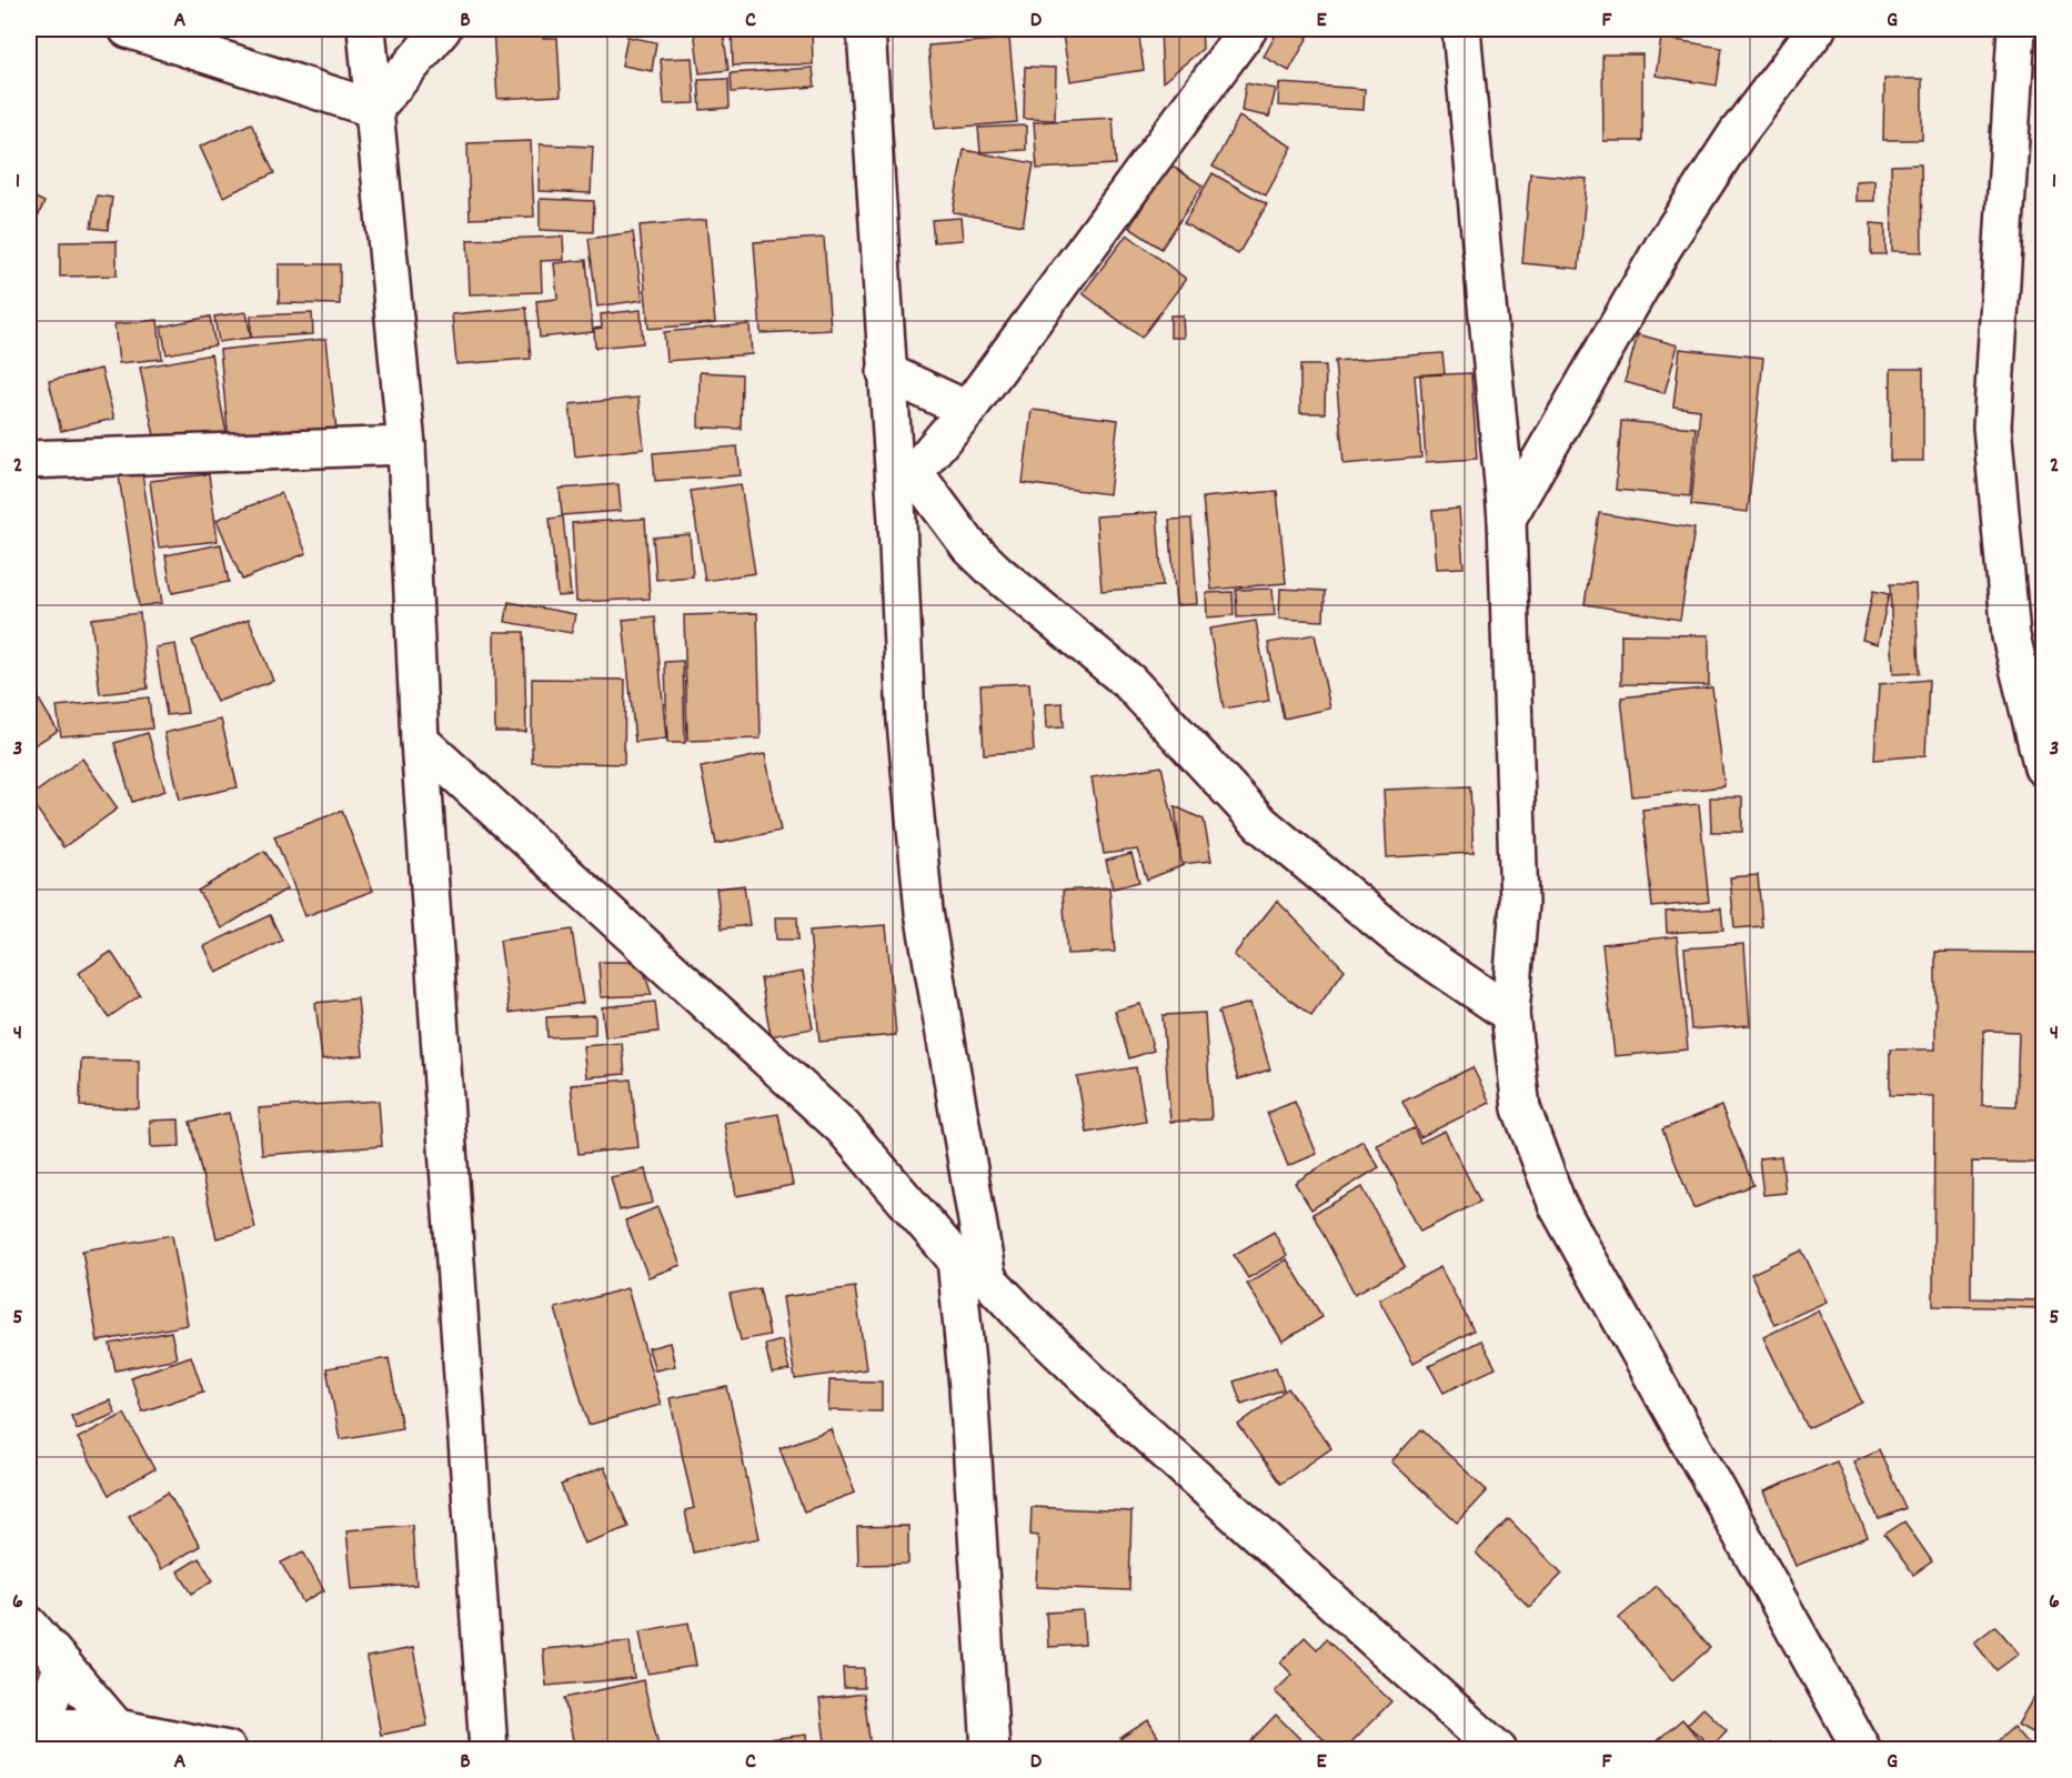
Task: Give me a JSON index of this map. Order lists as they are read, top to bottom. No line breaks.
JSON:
{"grid":{"columns":["A","B","C","D","E","F","G"],"rows":["1","2","3","4","5","6"]}}
